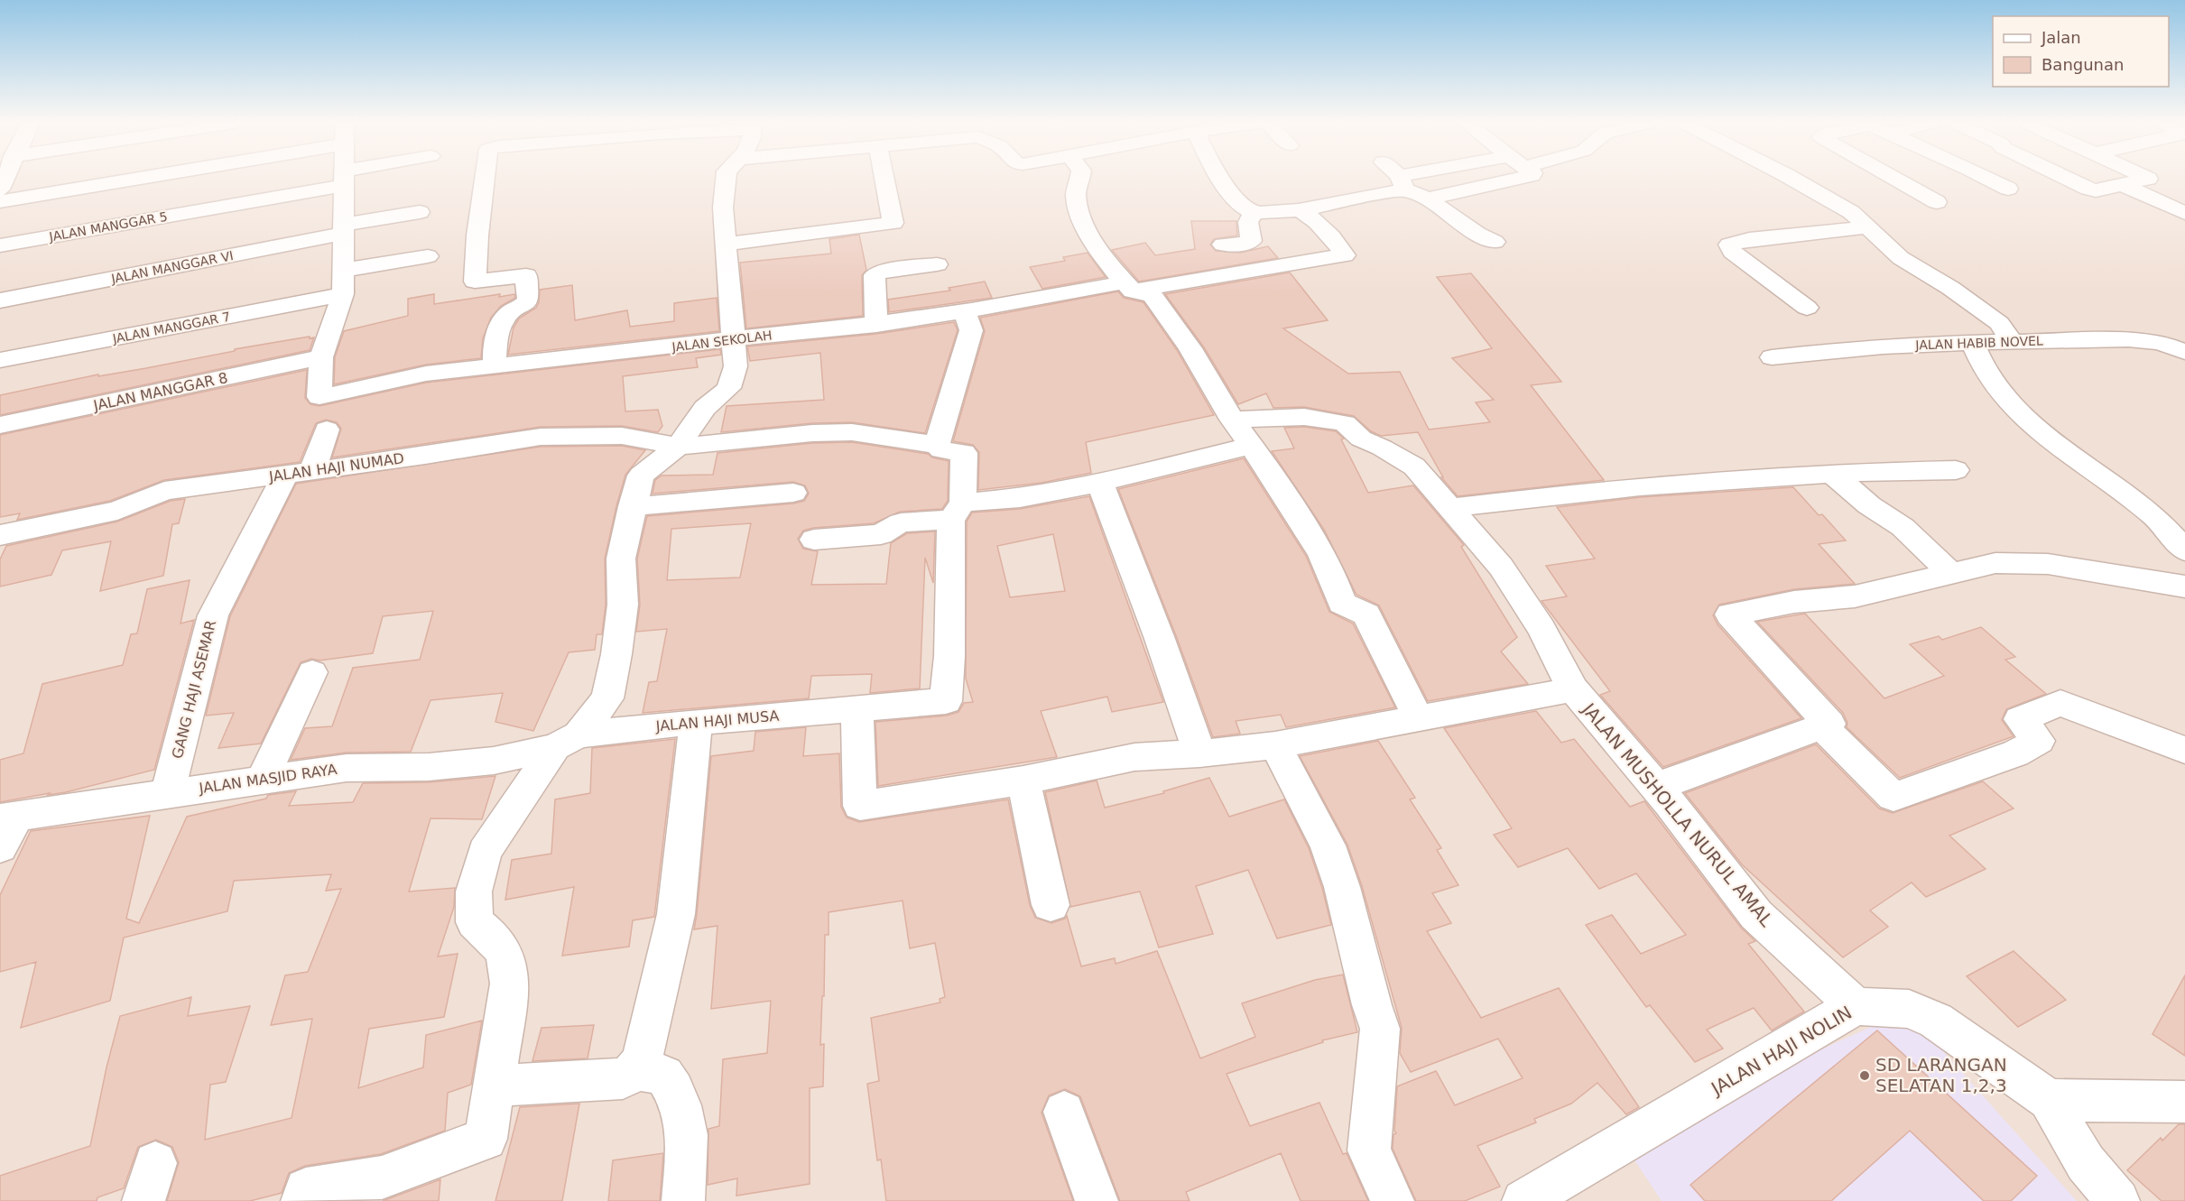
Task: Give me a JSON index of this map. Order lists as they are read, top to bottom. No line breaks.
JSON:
{"streets":{"street":["JALAN MANGGAR 5","JALAN MANGGAR VI","JALAN MANGGAR 7","JALAN SEKOLAH","JALAN HABIB NOVEL","JALAN MANGGAR 8","JALAN HAJI NUMAD","GANG HAJI ASEMAR","JALAN HAJI MUSA","JALAN MASJID RAYA","JALAN MUSHOLLA NURUL AMAL","JALAN HAJI NOLIN"]},"crossings":[["JALAN SEKOLAH","JALAN MANGGAR 8"],["JALAN HAJI NUMAD","GANG HAJI ASEMAR"],["GANG HAJI ASEMAR","JALAN MASJID RAYA"],["JALAN HAJI MUSA","JALAN MASJID RAYA"],["JALAN MUSHOLLA NURUL AMAL","JALAN HAJI NOLIN"]],"places":["SD LARANGAN SELATAN 1,2,3"],"legend":["Jalan","Bangunan"]}
